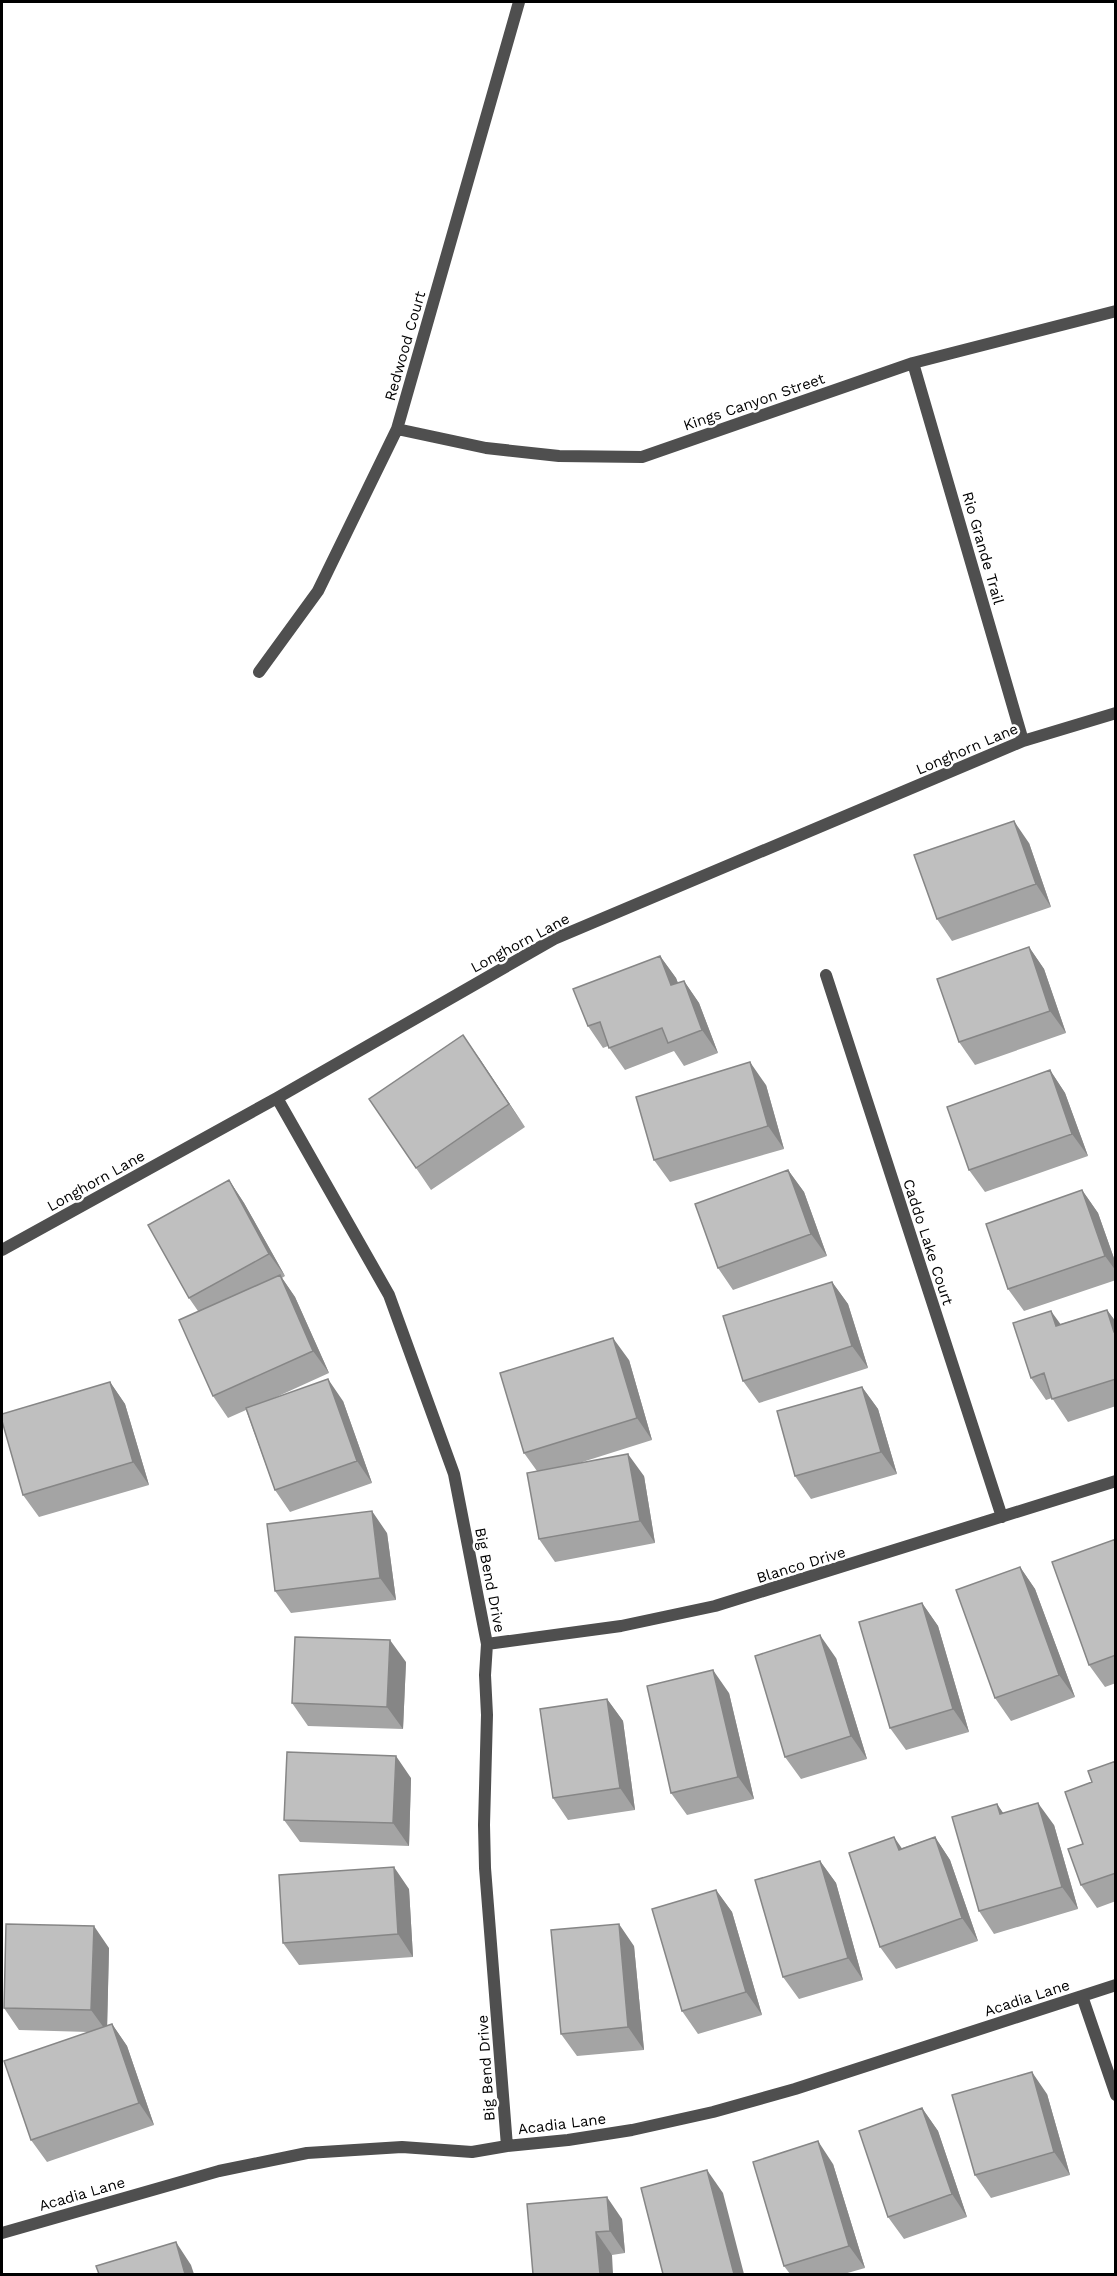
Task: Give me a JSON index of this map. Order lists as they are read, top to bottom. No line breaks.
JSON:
{"streets":{"street":["Redwood Court","Kings Canyon Street","Rio Grande Trail","Longhorn Lane","Caddo Lake Court","Blanco Drive","Big Bend Drive","Acadia Lane"]},"crossings":[["Redwood Court","Kings Canyon Street"],["Kings Canyon Street","Rio Grande Trail"],["Rio Grande Trail","Longhorn Lane"],["Longhorn Lane","Big Bend Drive"],["Caddo Lake Court","Blanco Drive"],["Blanco Drive","Big Bend Drive"],["Big Bend Drive","Acadia Lane"]]}
